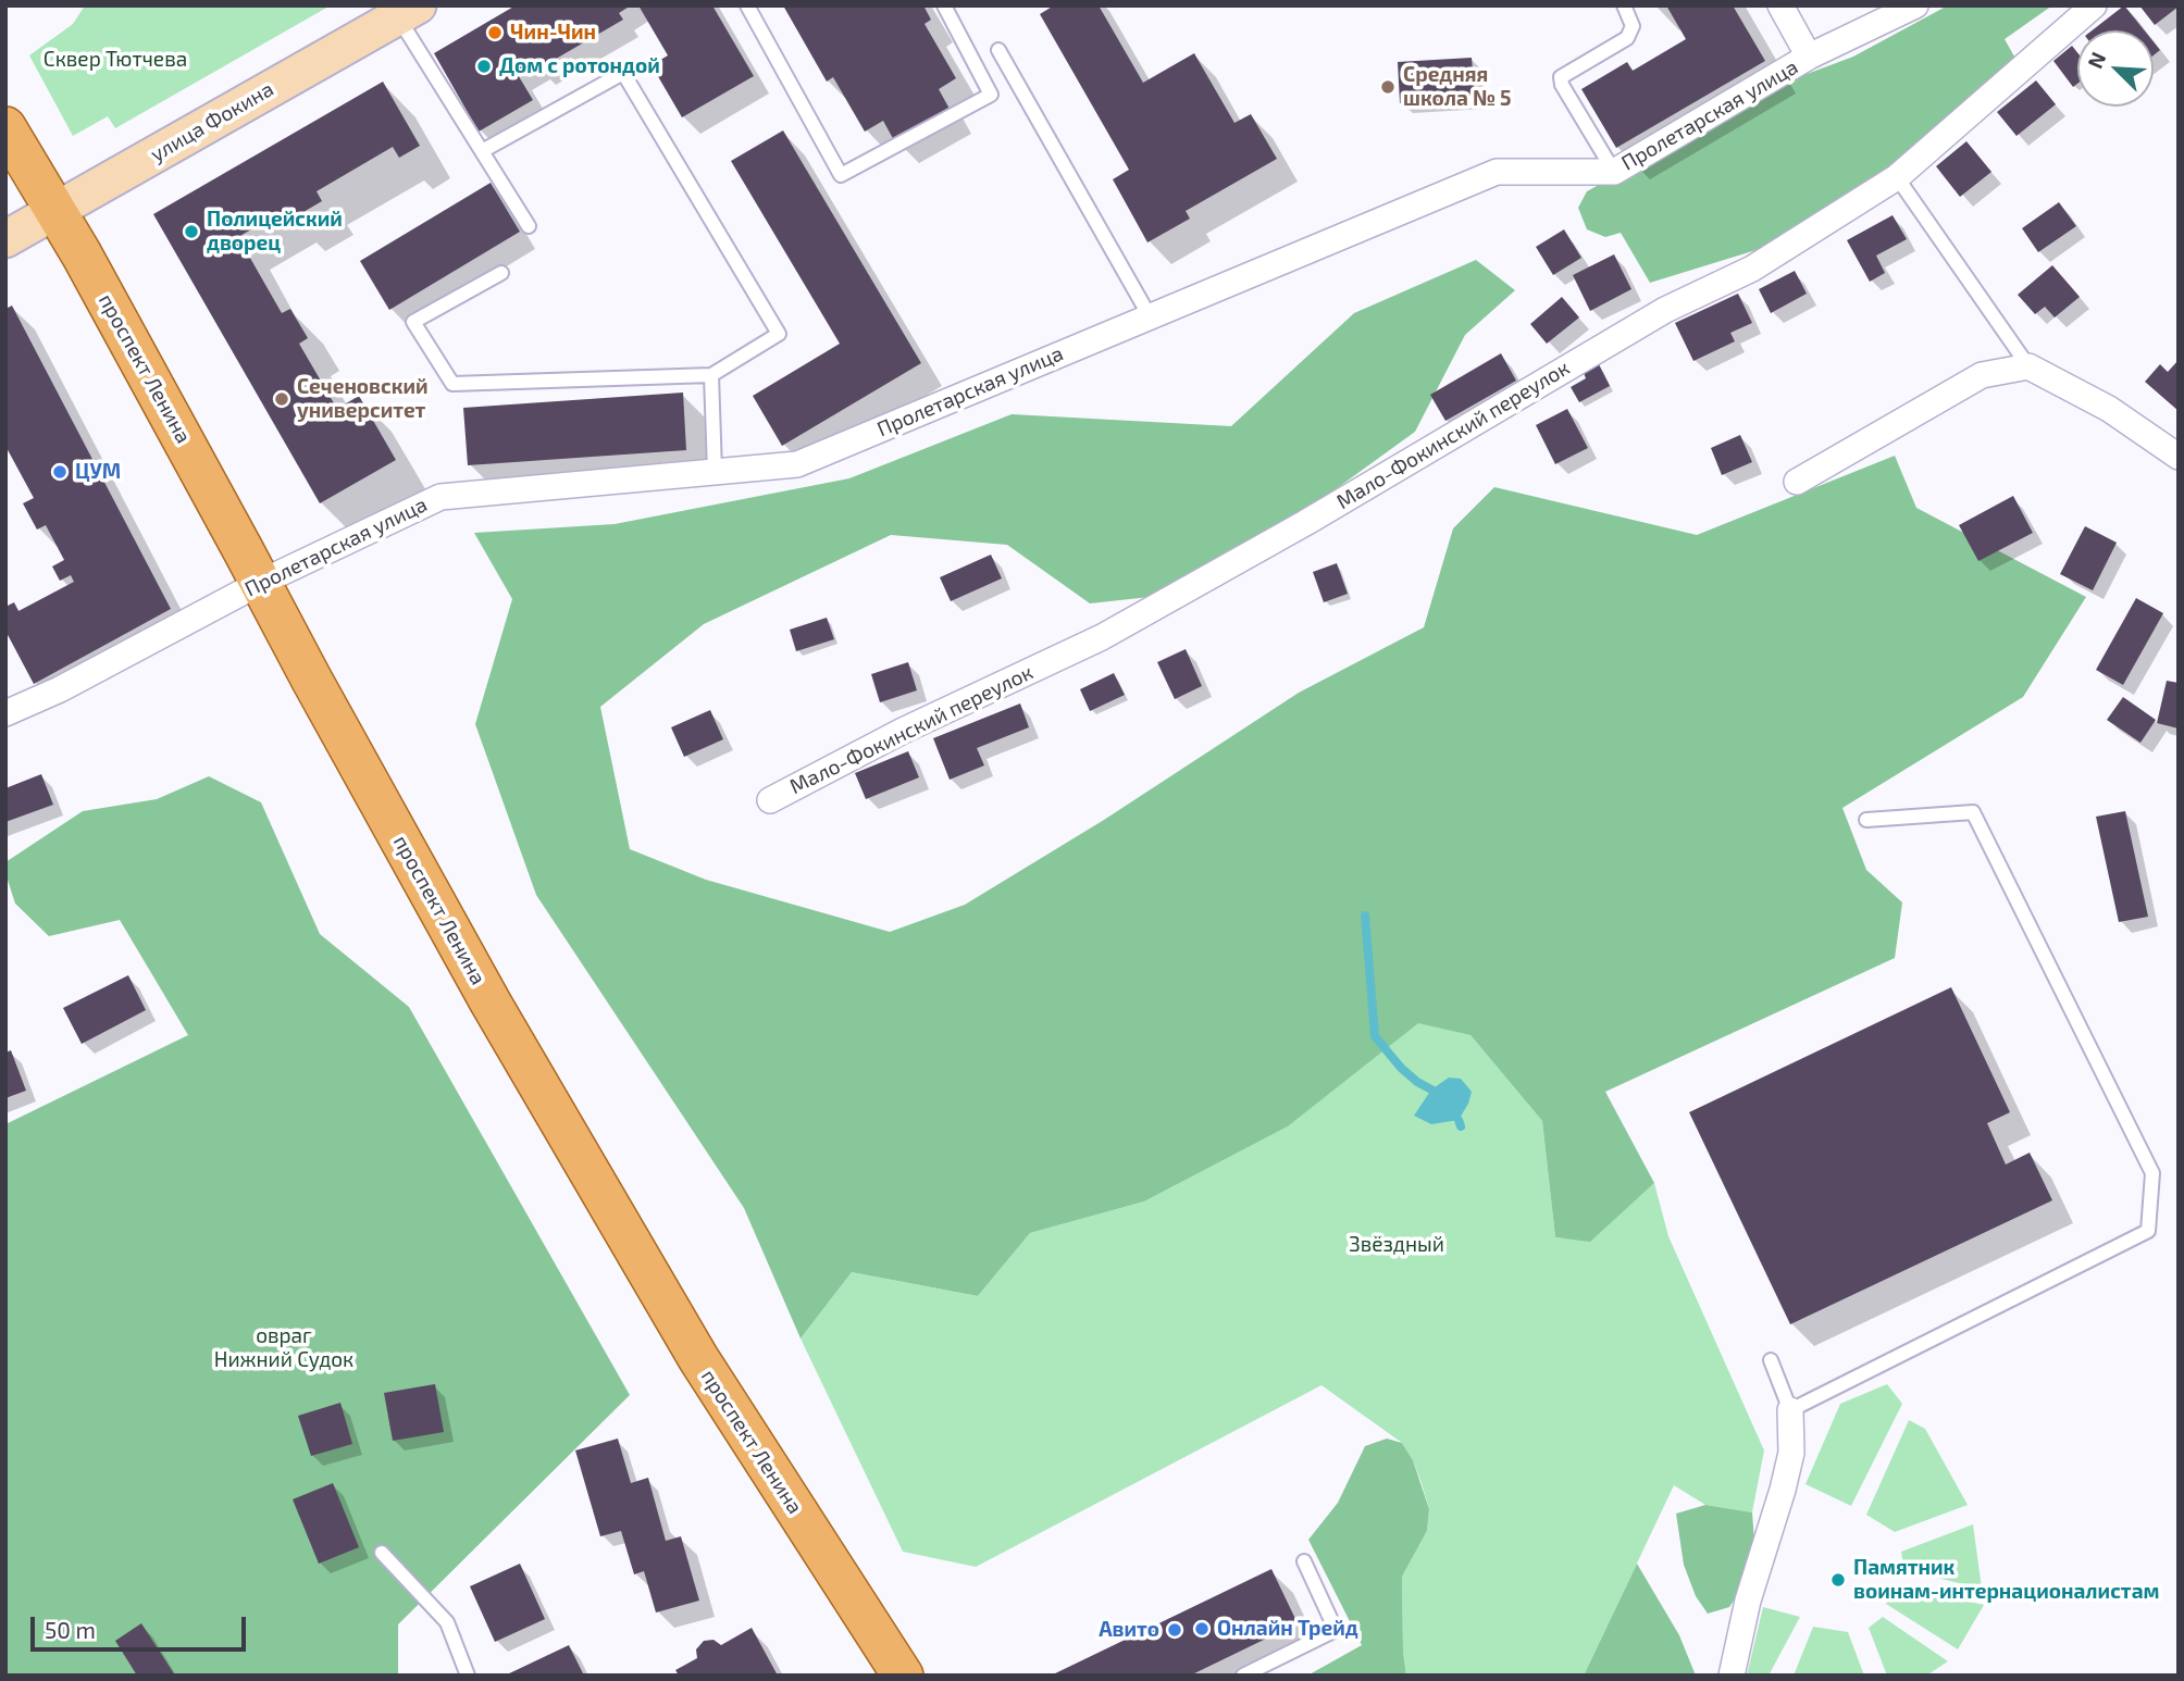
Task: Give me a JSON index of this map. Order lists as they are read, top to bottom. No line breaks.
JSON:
{"streets":{"main road":["улица Фокина","проспект Ленина"],"street":["Пролетарская улица","Мало-Фокинский переулок"]},"crossings":[["Пролетарская улица","проспект Ленина"],["улица Фокина","проспект Ленина"]],"parks":["Сквер Тютчева","Звёздный","овраг Нижний Судок"],"places":["Чин-Чин","Дом с ротондой","Средняя школа № 5","Полицейский дворец","Сеченовский университет","ЦУМ","Памятник воинам-интернационалистам","Онлайн Трейд","Авито"],"scale_bar":"50 m","north":"top left"}
